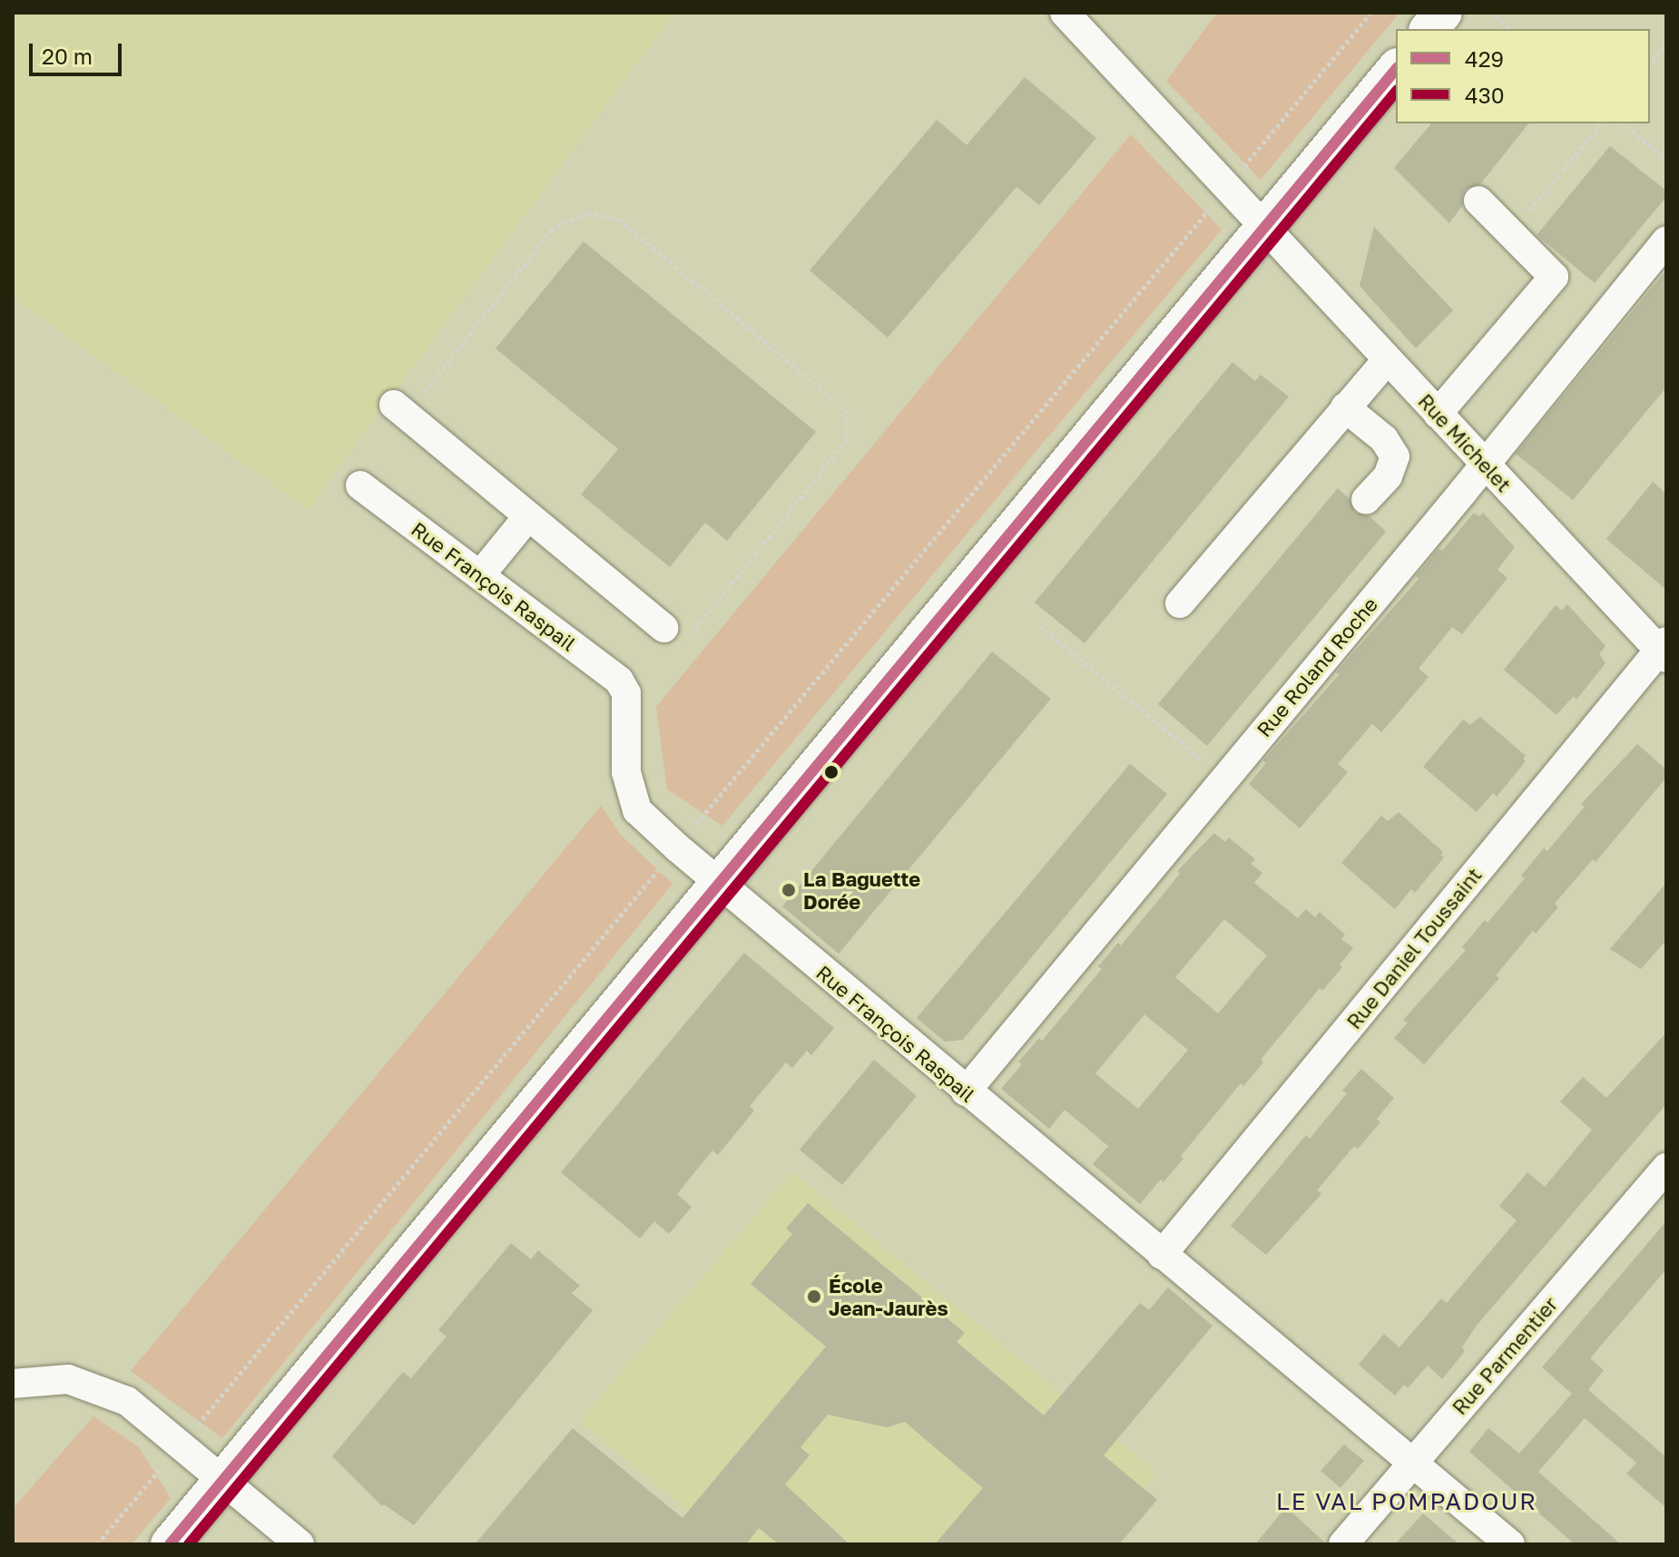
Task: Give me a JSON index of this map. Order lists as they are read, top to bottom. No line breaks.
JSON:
{"streets":{"street":["Rue Michelet","Rue François Raspail","Rue Roland Roche","Rue Daniel Toussaint","Rue Parmentier"]},"crossings":[["Rue Michelet","Rue Roland Roche"],["Rue Michelet","Rue Daniel Toussaint"],["Rue François Raspail","Rue Roland Roche"],["Rue François Raspail","Rue Daniel Toussaint"],["Rue François Raspail","Rue Parmentier"]],"districts":["LE VAL POMPADOUR"],"places":["La Baguette Dorée","École Jean-Jaurès"],"lines":["transit line 429","transit line 430"],"legend":["429","430"],"scale_bar":"20 m"}
